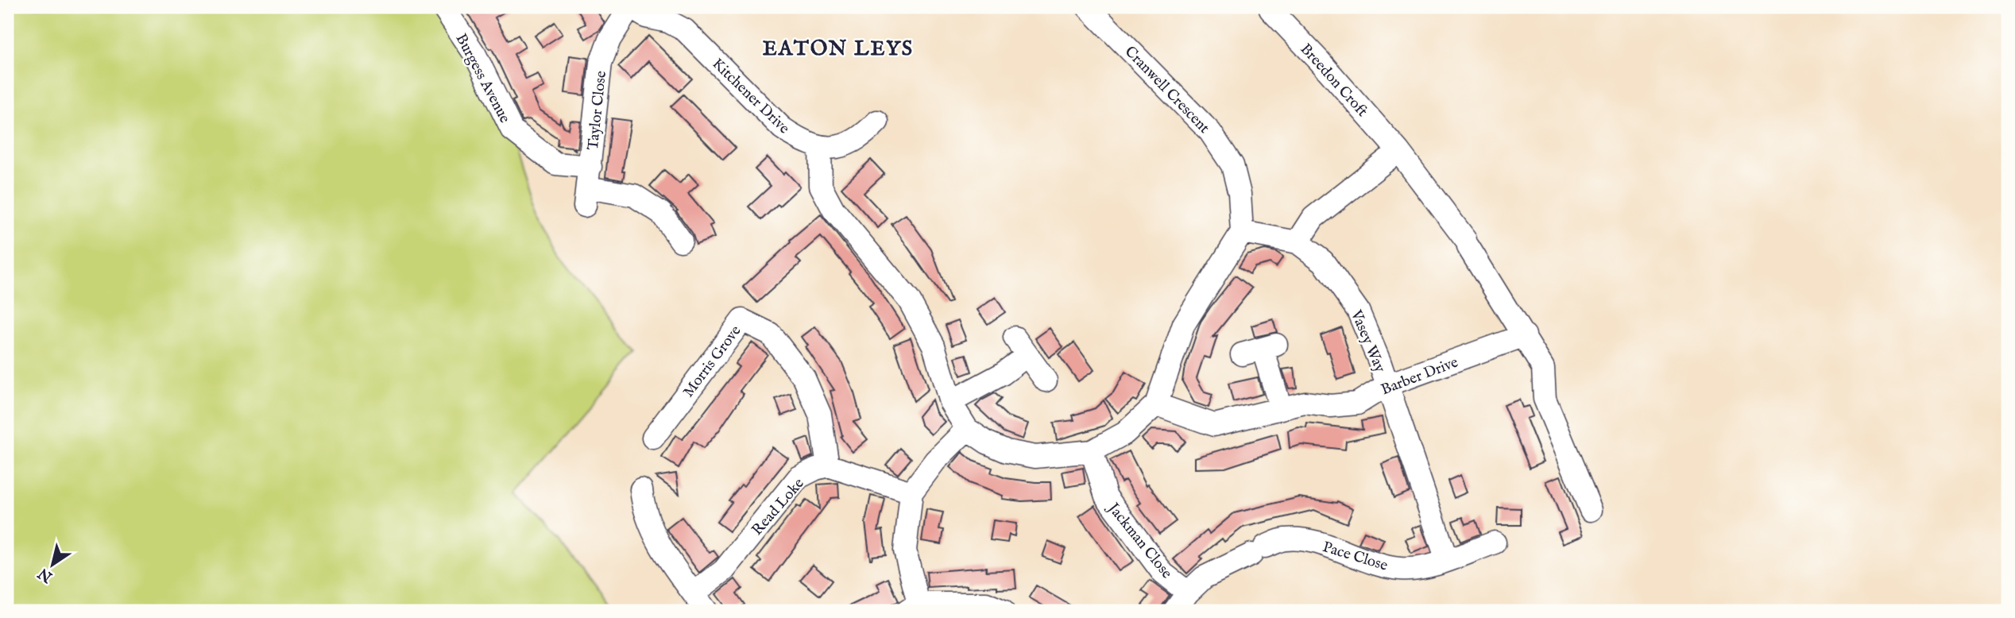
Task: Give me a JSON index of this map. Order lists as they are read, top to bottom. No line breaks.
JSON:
{"streets":{"street":["Burgess Avenue","Breedon Croft","Cranwell Crescent","Kitchener Drive","Taylor Close","Vasey Way","Morris Grove","Barber Drive","Read Loke","Jackman Close","Pace Close"]},"crossings":[["Burgess Avenue","Taylor Close"],["Breedon Croft","Barber Drive"],["Cranwell Crescent","Vasey Way"],["Kitchener Drive","Taylor Close"],["Vasey Way","Barber Drive"],["Morris Grove","Read Loke"],["Jackman Close","Pace Close"]],"districts":["EATON LEYS"],"north":"bottom left"}
